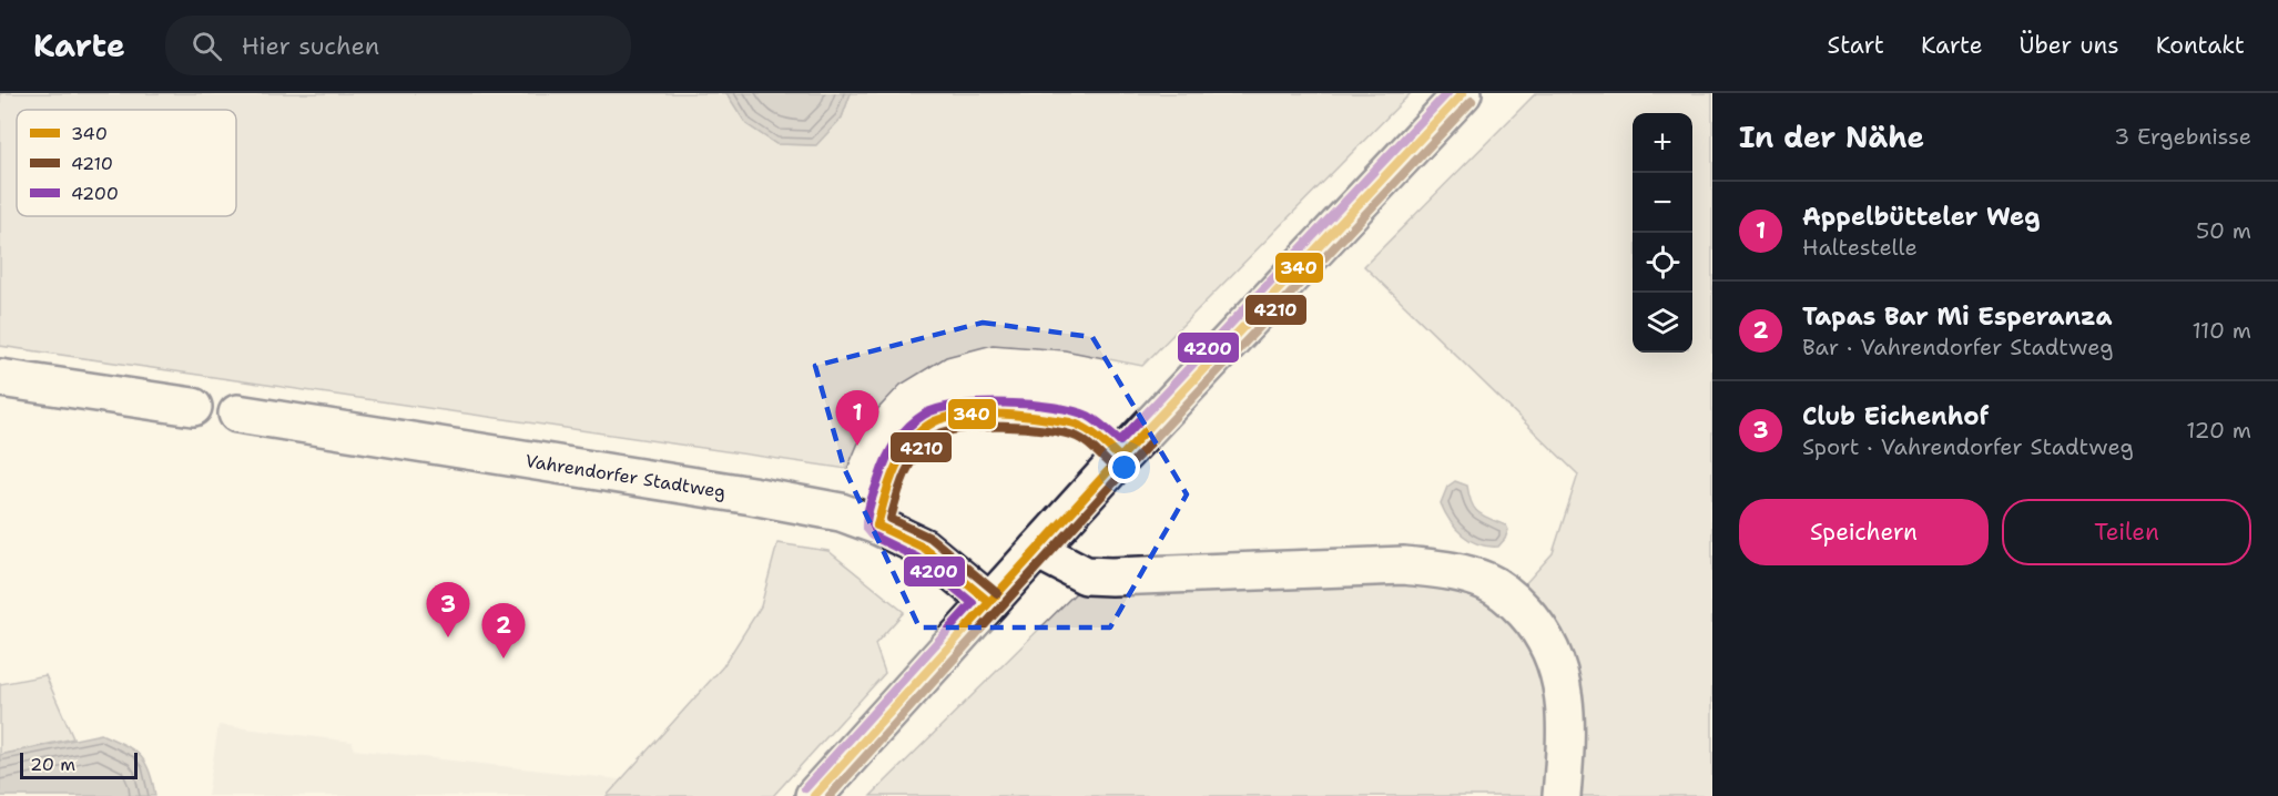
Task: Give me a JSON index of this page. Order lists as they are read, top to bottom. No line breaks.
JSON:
{"streets":{"street":["Vahrendorfer Stadtweg"]},"lines":["transit line 340","transit line 4200","transit line 4210"],"legend":["340","4210","4200"],"scale_bar":"20 m","page":{"header":"Karte","search":"Hier suchen","nav":["Start","Karte","Über uns","Kontakt"],"heading":["In der Nähe","3 Ergebnisse"],"map_buttons":["+","−"],"list":[{"mark":"1","name":"Appelbütteler Weg","note":"Haltestelle","value":"50 m"},{"mark":"2","name":"Tapas Bar Mi Esperanza","note":"Bar · Vahrendorfer Stadtweg","value":"110 m"},{"mark":"3","name":"Club Eichenhof","note":"Sport · Vahrendorfer Stadtweg","value":"120 m"}],"pins":["1","3","2"],"buttons":["Speichern","Teilen"],"scale":"20 m"}}
